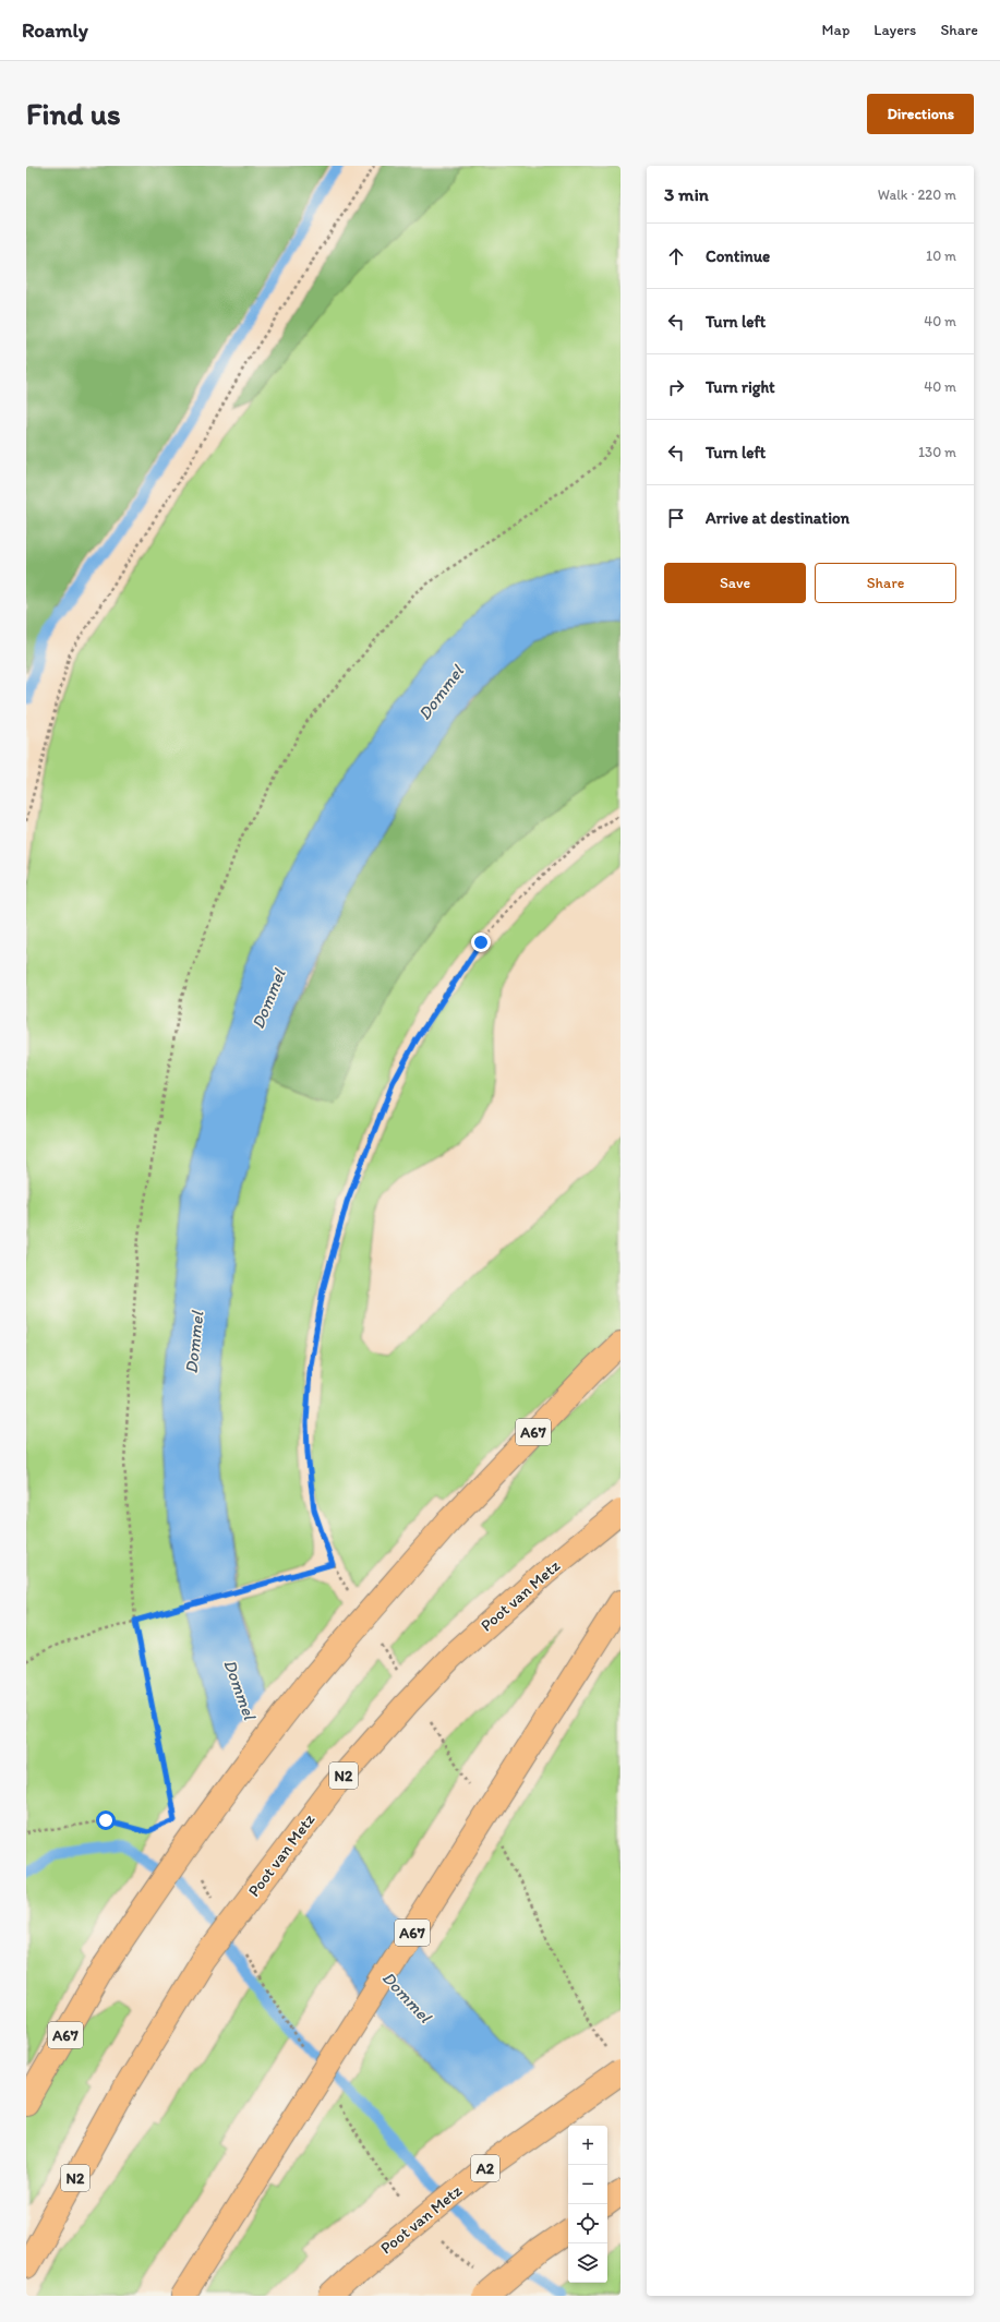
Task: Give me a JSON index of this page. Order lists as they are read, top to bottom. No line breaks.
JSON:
{"streets":{"highway":["A67","Poot van Metz","N2","A2"]},"water":["Dommel"],"page":{"header":"Roamly","nav":["Map","Layers","Share"],"buttons":["Directions",["Save","Share"]],"title":"Find us","heading":["3 min","Walk · 220 m"],"list":[["Continue","10 m"],["Turn left","40 m"],["Turn right","40 m"],["Turn left","130 m"],"Arrive at destination"],"map_buttons":["+","−"]}}
